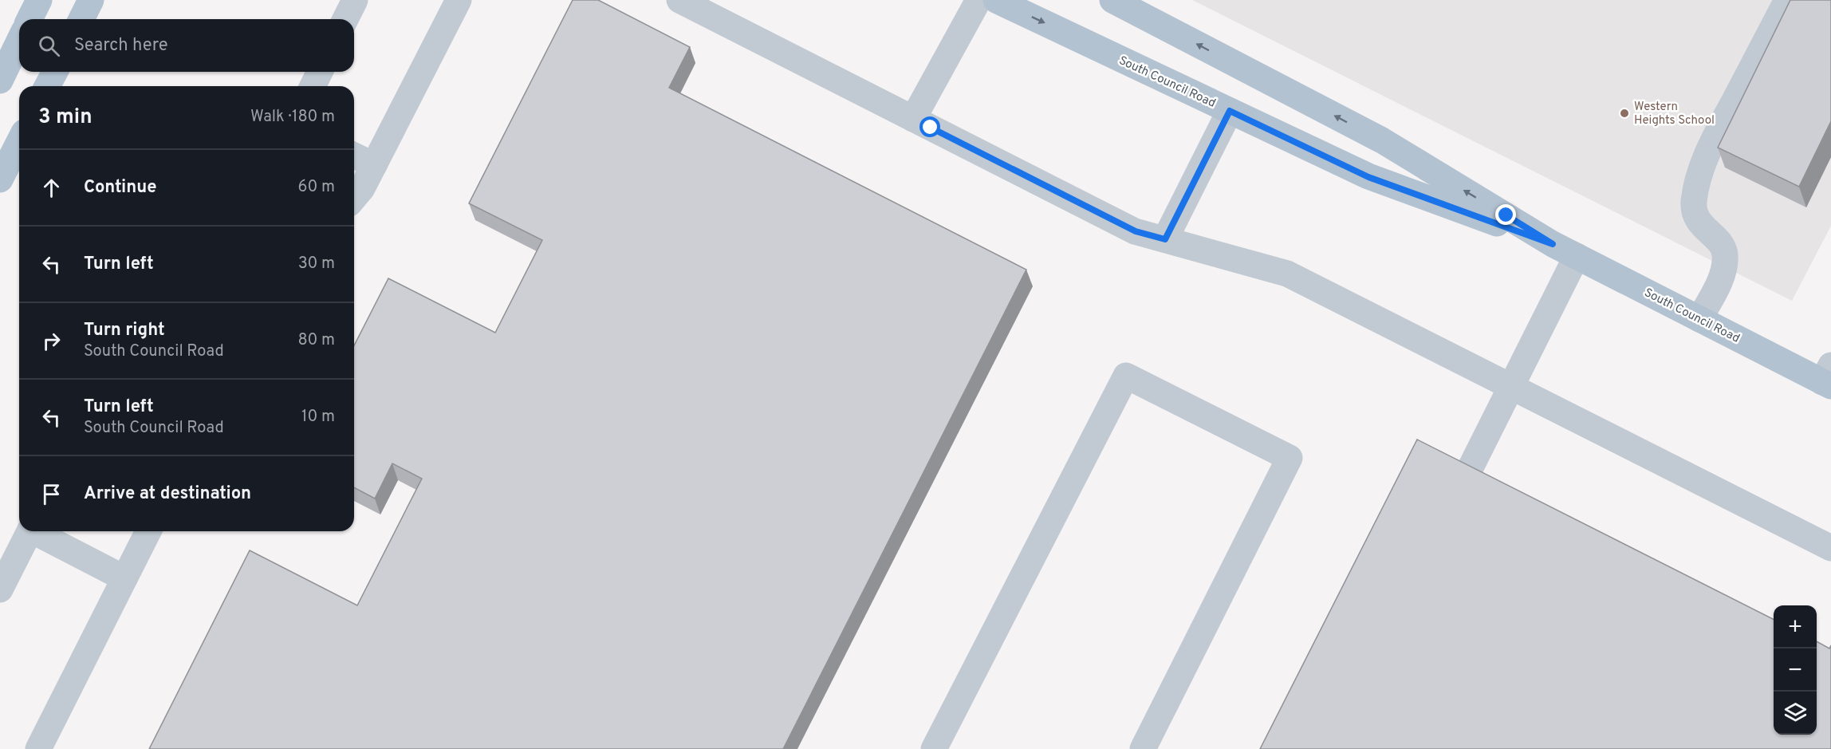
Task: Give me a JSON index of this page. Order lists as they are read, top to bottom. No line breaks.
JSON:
{"streets":{"main road":["South Council Road"]},"places":["Western Heights School"],"page":{"search":"Search here","heading":["3 min","Walk · 180 m"],"list":[["Continue","60 m"],["Turn left","30 m"],["Turn right","South Council Road","80 m"],["Turn left","South Council Road","10 m"],"Arrive at destination"],"map_buttons":["+","−"]}}
